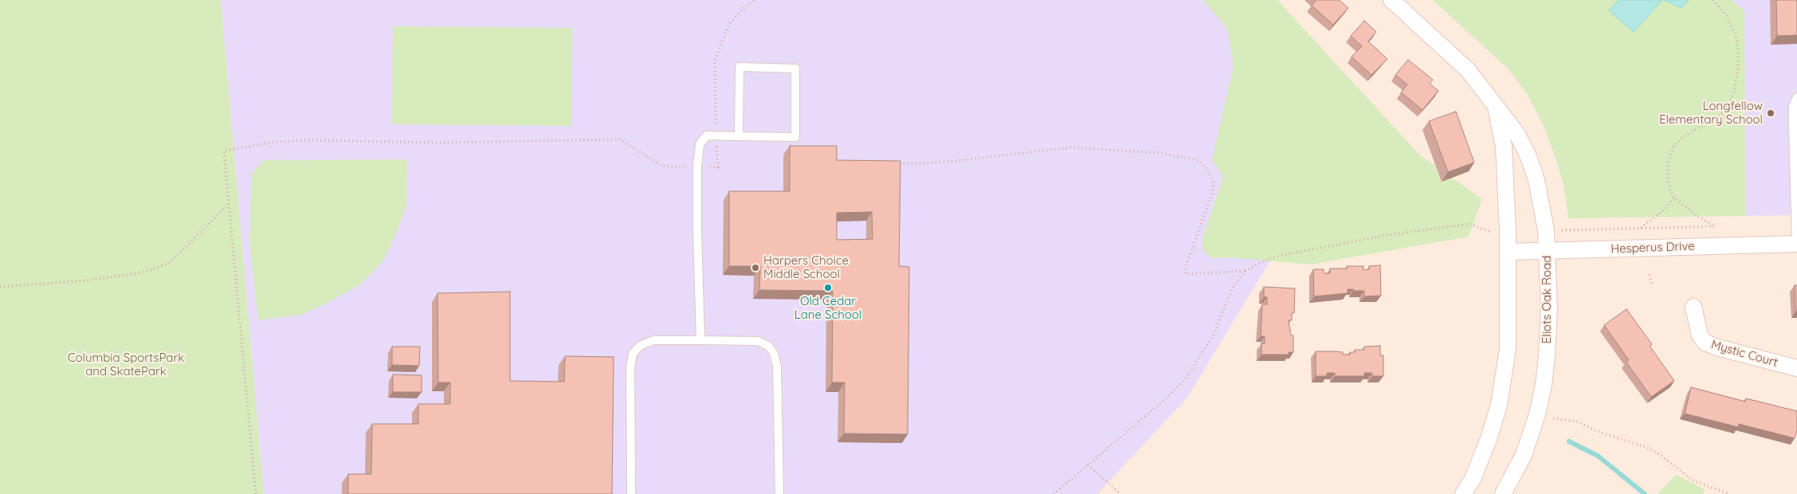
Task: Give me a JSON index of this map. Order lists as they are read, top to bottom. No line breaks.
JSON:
{"streets":{"street":["Hesperus Drive","Eliots Oak Road","Mystic Court"]},"crossings":[["Hesperus Drive","Eliots Oak Road"]],"parks":["Columbia SportsPark and SkatePark"],"places":["Longfellow Elementary School","Harpers Choice Middle School","Old Cedar Lane School"]}
